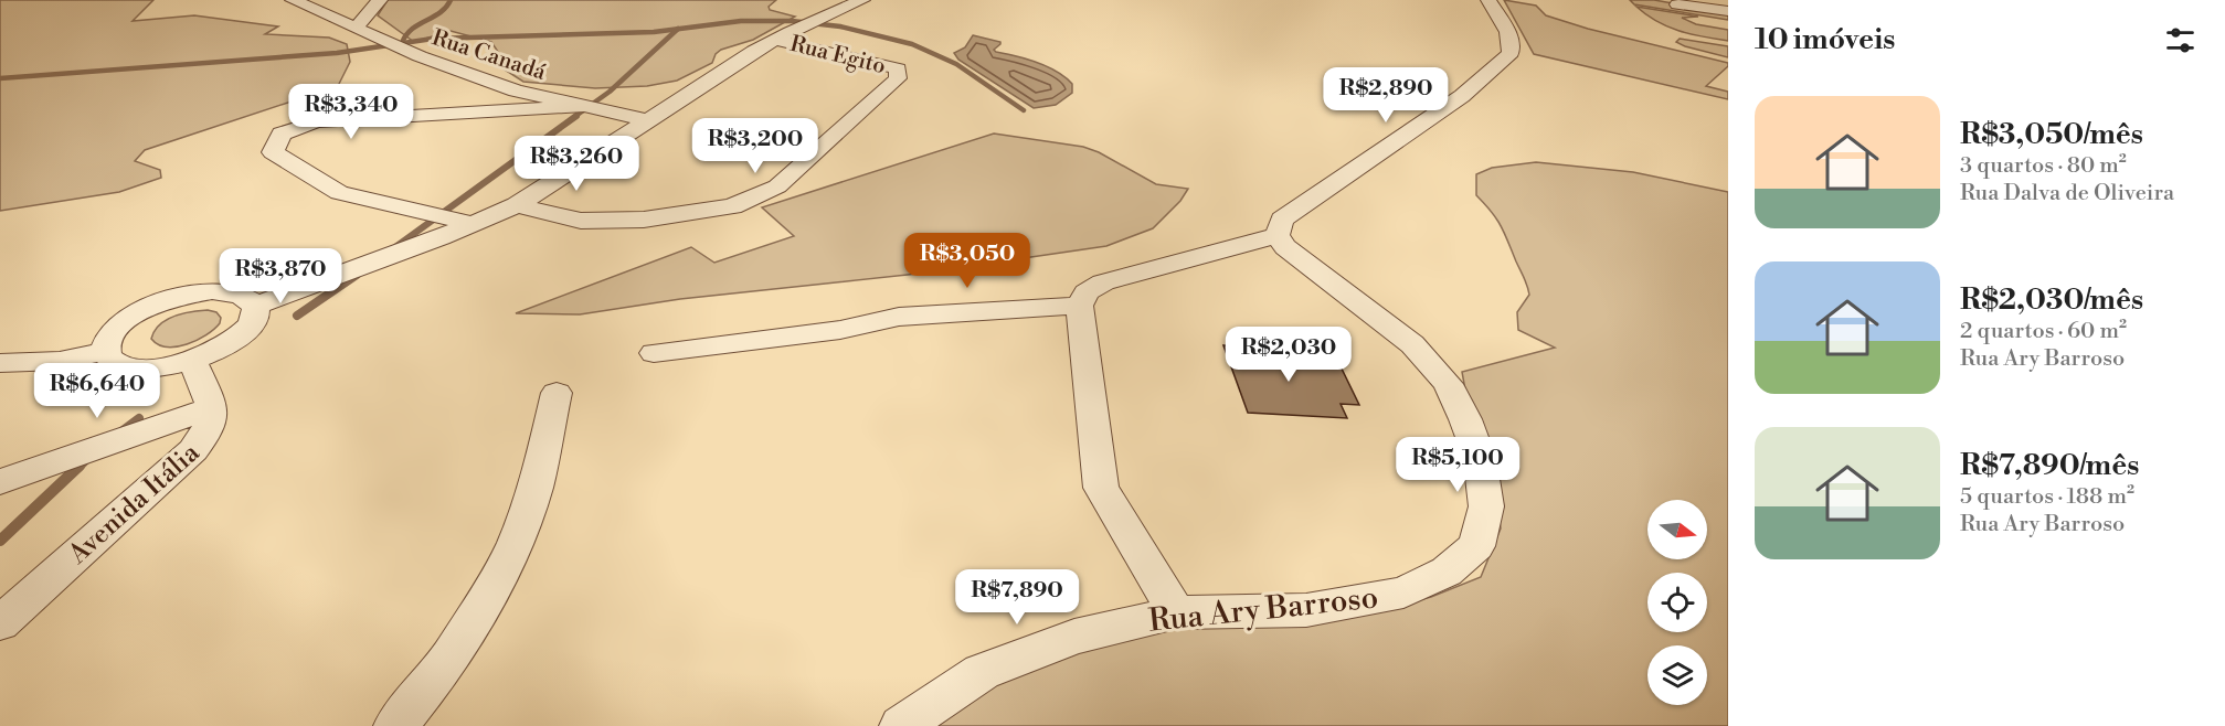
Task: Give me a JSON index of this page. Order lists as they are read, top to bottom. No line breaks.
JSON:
{"streets":{"street":["Rua Canadá","Rua Egito","Avenida Itália","Rua Ary Barroso"]},"north":"right","page":{"heading":"10 imóveis","price":["R$2,890","R$3,340","R$3,200","R$3,260","R$3,050","R$3,870","R$2,030","R$6,640","R$5,100","R$7,890"],"list":[{"name":"R$3,050/mês","note":"3 quartos · 80 m² · Rua Dalva de Oliveira"},{"name":"R$2,030/mês","note":"2 quartos · 60 m² · Rua Ary Barroso"},{"name":"R$7,890/mês","note":"5 quartos · 188 m² · Rua Ary Barroso"}]}}
